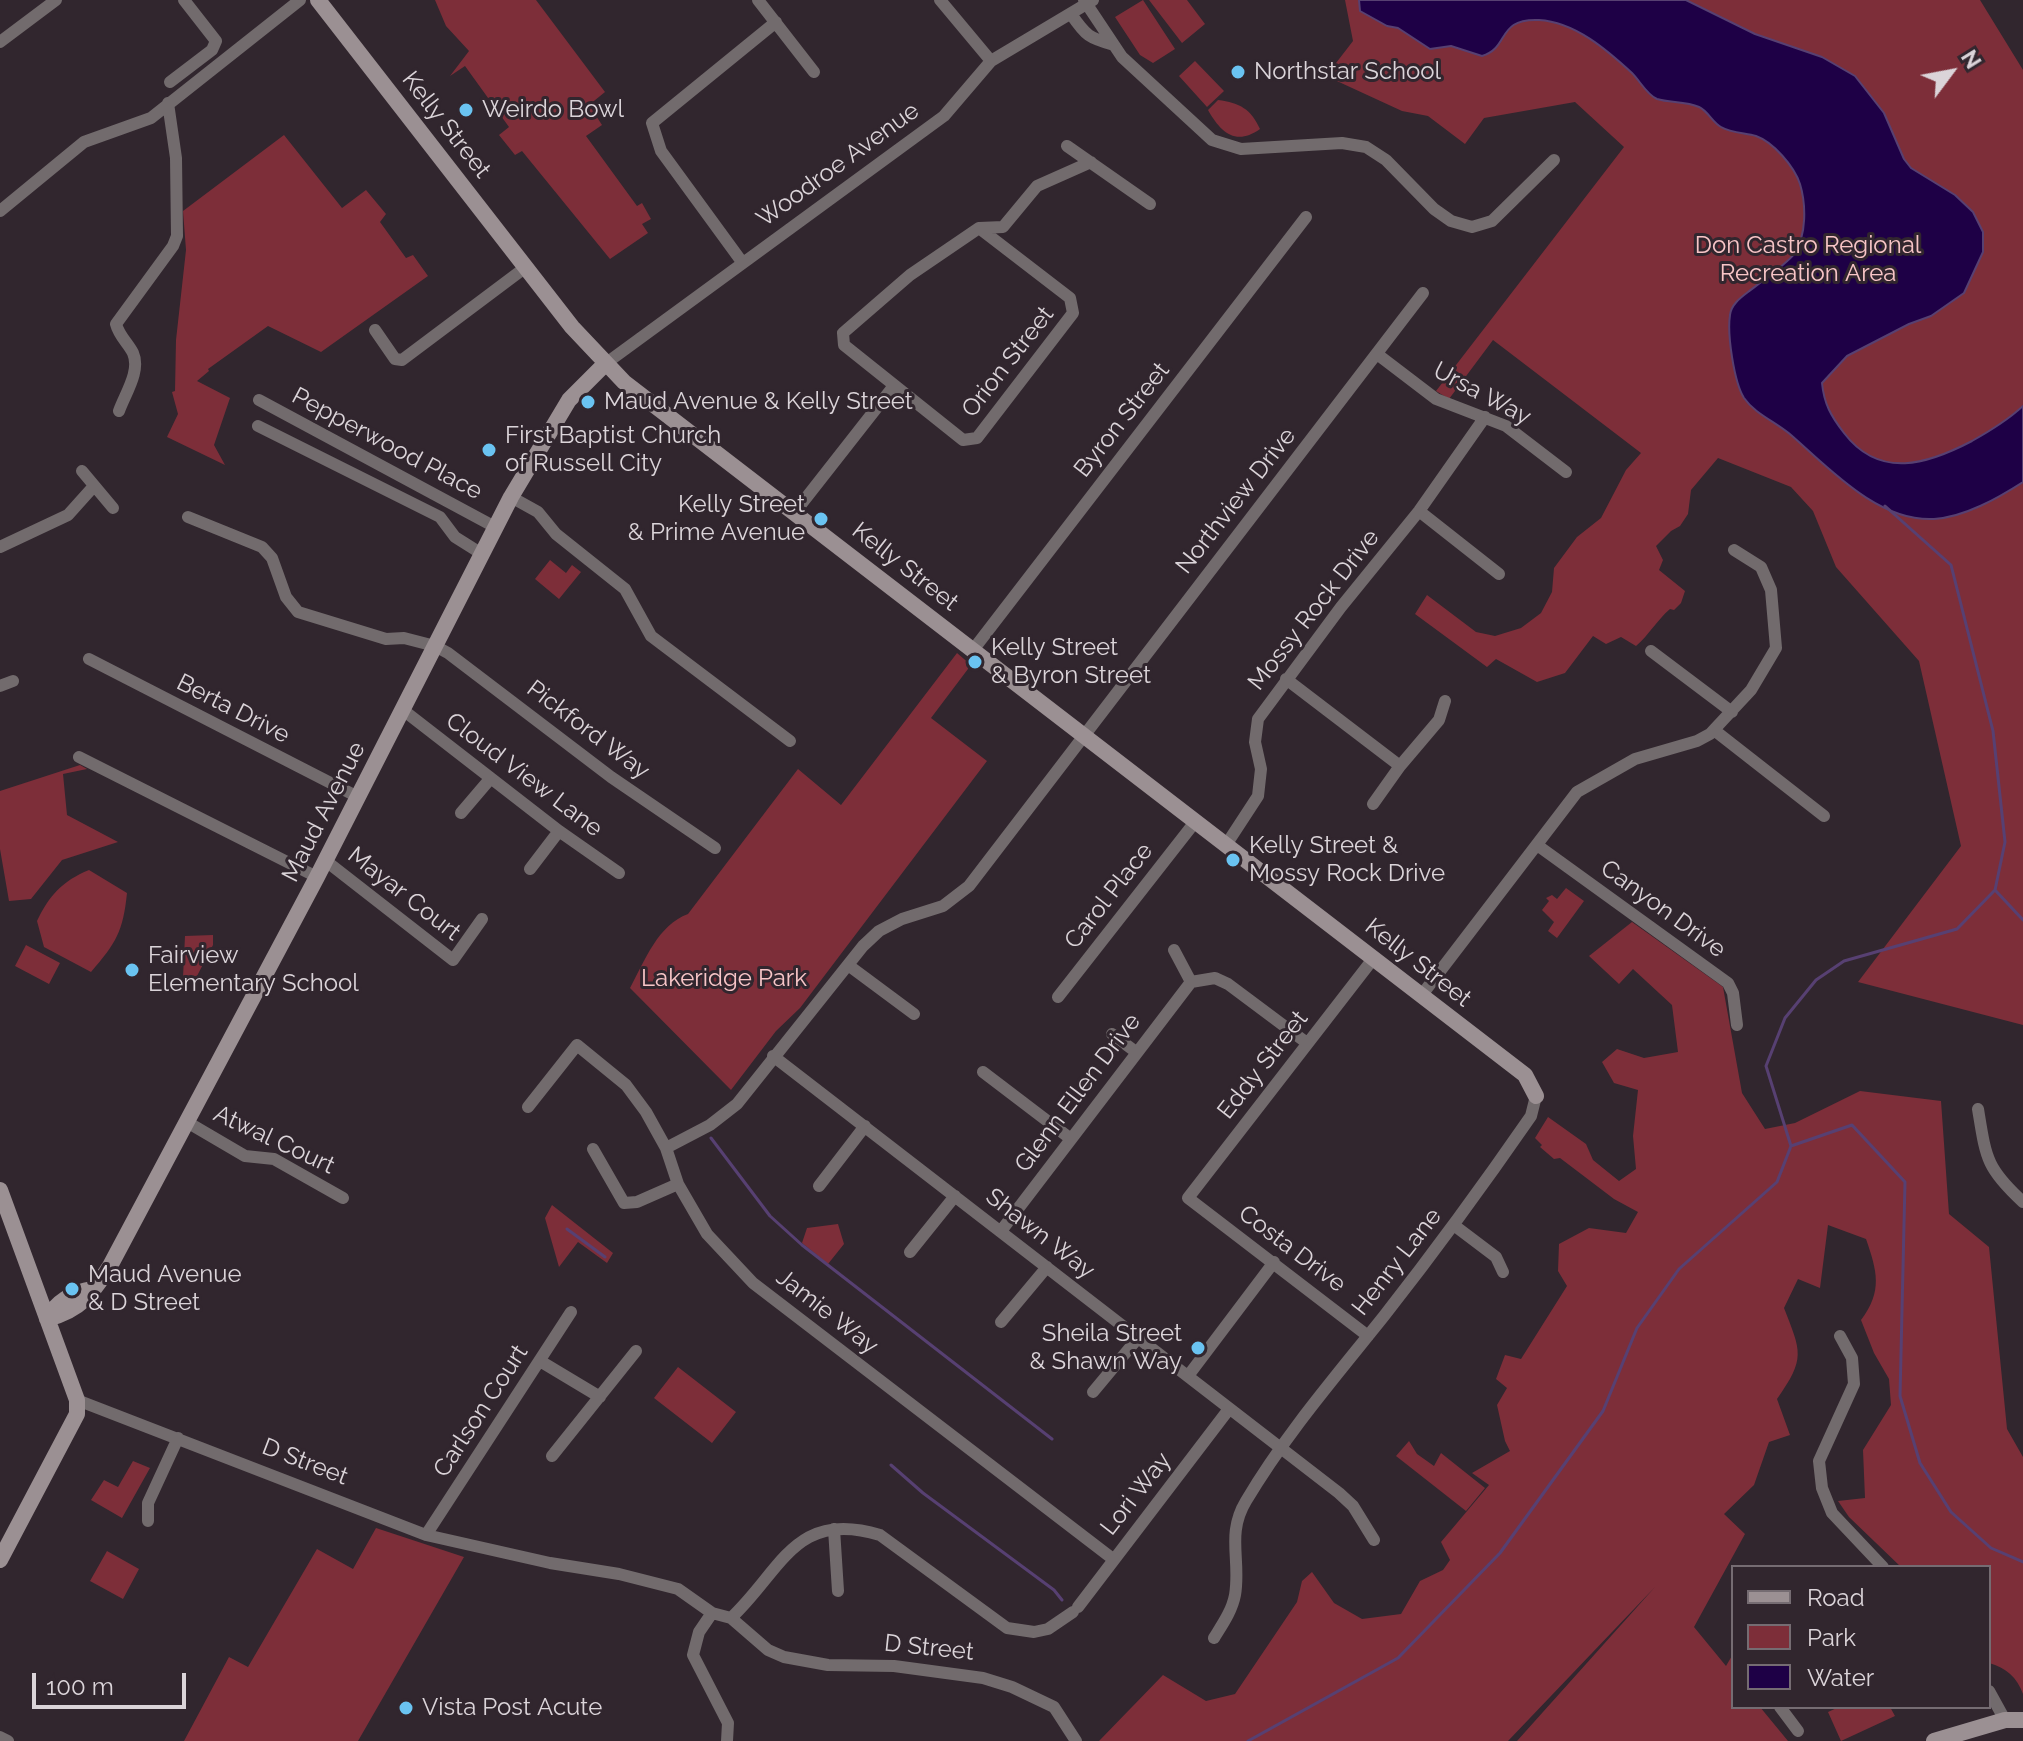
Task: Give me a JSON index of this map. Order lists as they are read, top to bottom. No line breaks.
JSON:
{"streets":{"street":["Kelly Street","Woodroe Avenue","Orion Street","Ursa Way","Byron Street","Pepperwood Place","Northview Drive","Mossy Rock Drive","Berta Drive","Pickford Way","Cloud View Lane","Maud Avenue","Mayar Court","Carol Place","Canyon Drive","Eddy Street","Glenn Ellen Drive","Atwal Court","Shawn Way","Costa Drive","Henry Lane","Jamie Way","Carlson Court","D Street","Lori Way"]},"crossings":[["Kelly Street","Woodroe Avenue"],["Kelly Street","Byron Street"],["Kelly Street","Northview Drive"],["Kelly Street","Mossy Rock Drive"],["Kelly Street","Maud Avenue"],["Kelly Street","Carol Place"],["Kelly Street","Eddy Street"],["Kelly Street","Henry Lane"],["Woodroe Avenue","Maud Avenue"],["Ursa Way","Northview Drive"],["Ursa Way","Mossy Rock Drive"],["Pepperwood Place","Maud Avenue"],["Northview Drive","Shawn Way"],["Northview Drive","Jamie Way"],["Berta Drive","Maud Avenue"],["Pickford Way","Maud Avenue"],["Cloud View Lane","Maud Avenue"],["Maud Avenue","Mayar Court"],["Maud Avenue","Atwal Court"],["Eddy Street","Costa Drive"],["Glenn Ellen Drive","Shawn Way"],["Shawn Way","Henry Lane"],["Shawn Way","Lori Way"],["Costa Drive","Henry Lane"],["Jamie Way","Lori Way"],["Carlson Court","D Street"]],"parks":["Don Castro Regional Recreation Area","Lakeridge Park"],"places":["Northstar School","Weirdo Bowl","Maud Avenue & Kelly Street","First Baptist Church of Russell City","Kelly Street & Prime Avenue","Kelly Street & Byron Street","Kelly Street & Mossy Rock Drive","Fairview Elementary School","Maud Avenue & D Street","Sheila Street & Shawn Way","Vista Post Acute"],"legend":["Road","Park","Water"],"scale_bar":"100 m","north":"top right"}
